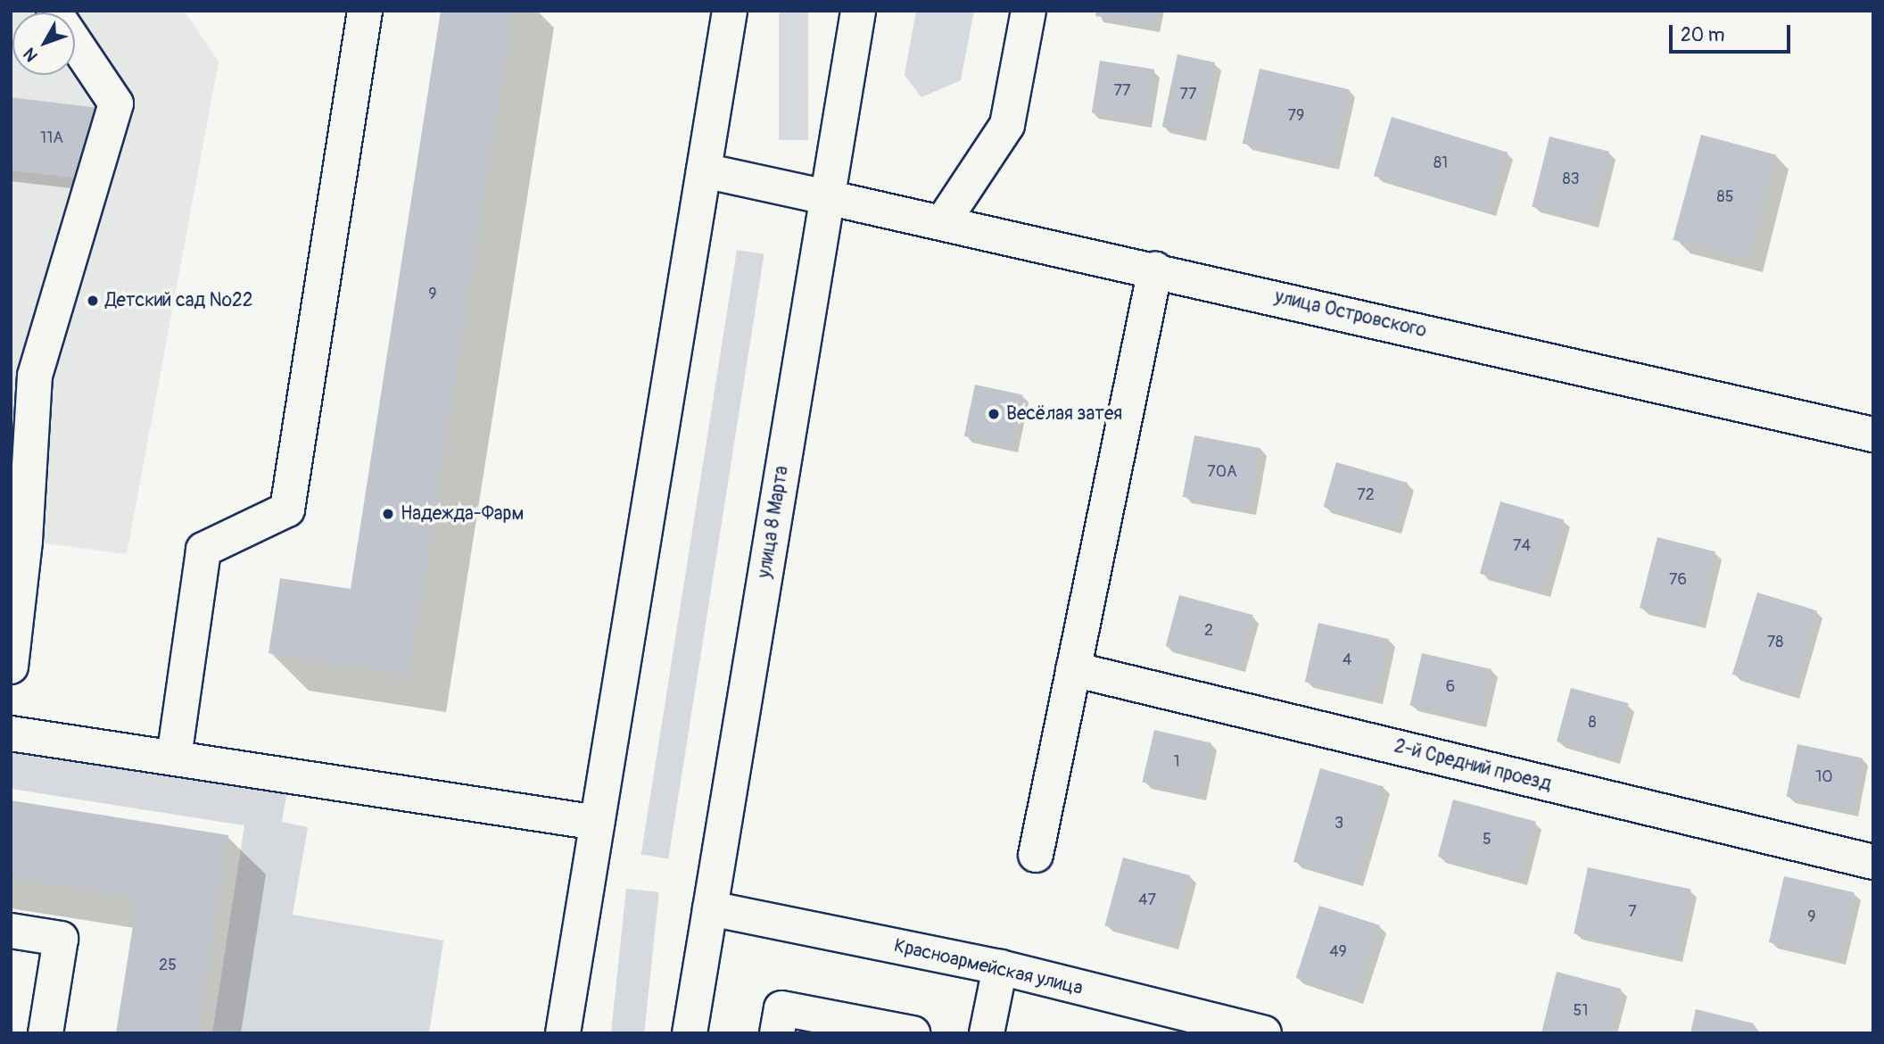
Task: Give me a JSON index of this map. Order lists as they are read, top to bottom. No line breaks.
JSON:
{"streets":{"street":["улица Островского","улица 8 Марта","2-й Средний проезд","Красноармейская улица"]},"crossings":[["улица Островского","улица 8 Марта"],["улица 8 Марта","Красноармейская улица"]],"places":["Детский сад №22","Весёлая затея","Надежда-Фарм"],"house_numbers":["77","77","79","11А","81","83","85","9","70А","72","74","76","2","78","4","6","8","1","10","3","5","47","7","9","49","25","51"],"scale_bar":"20 m","north":"bottom left"}
